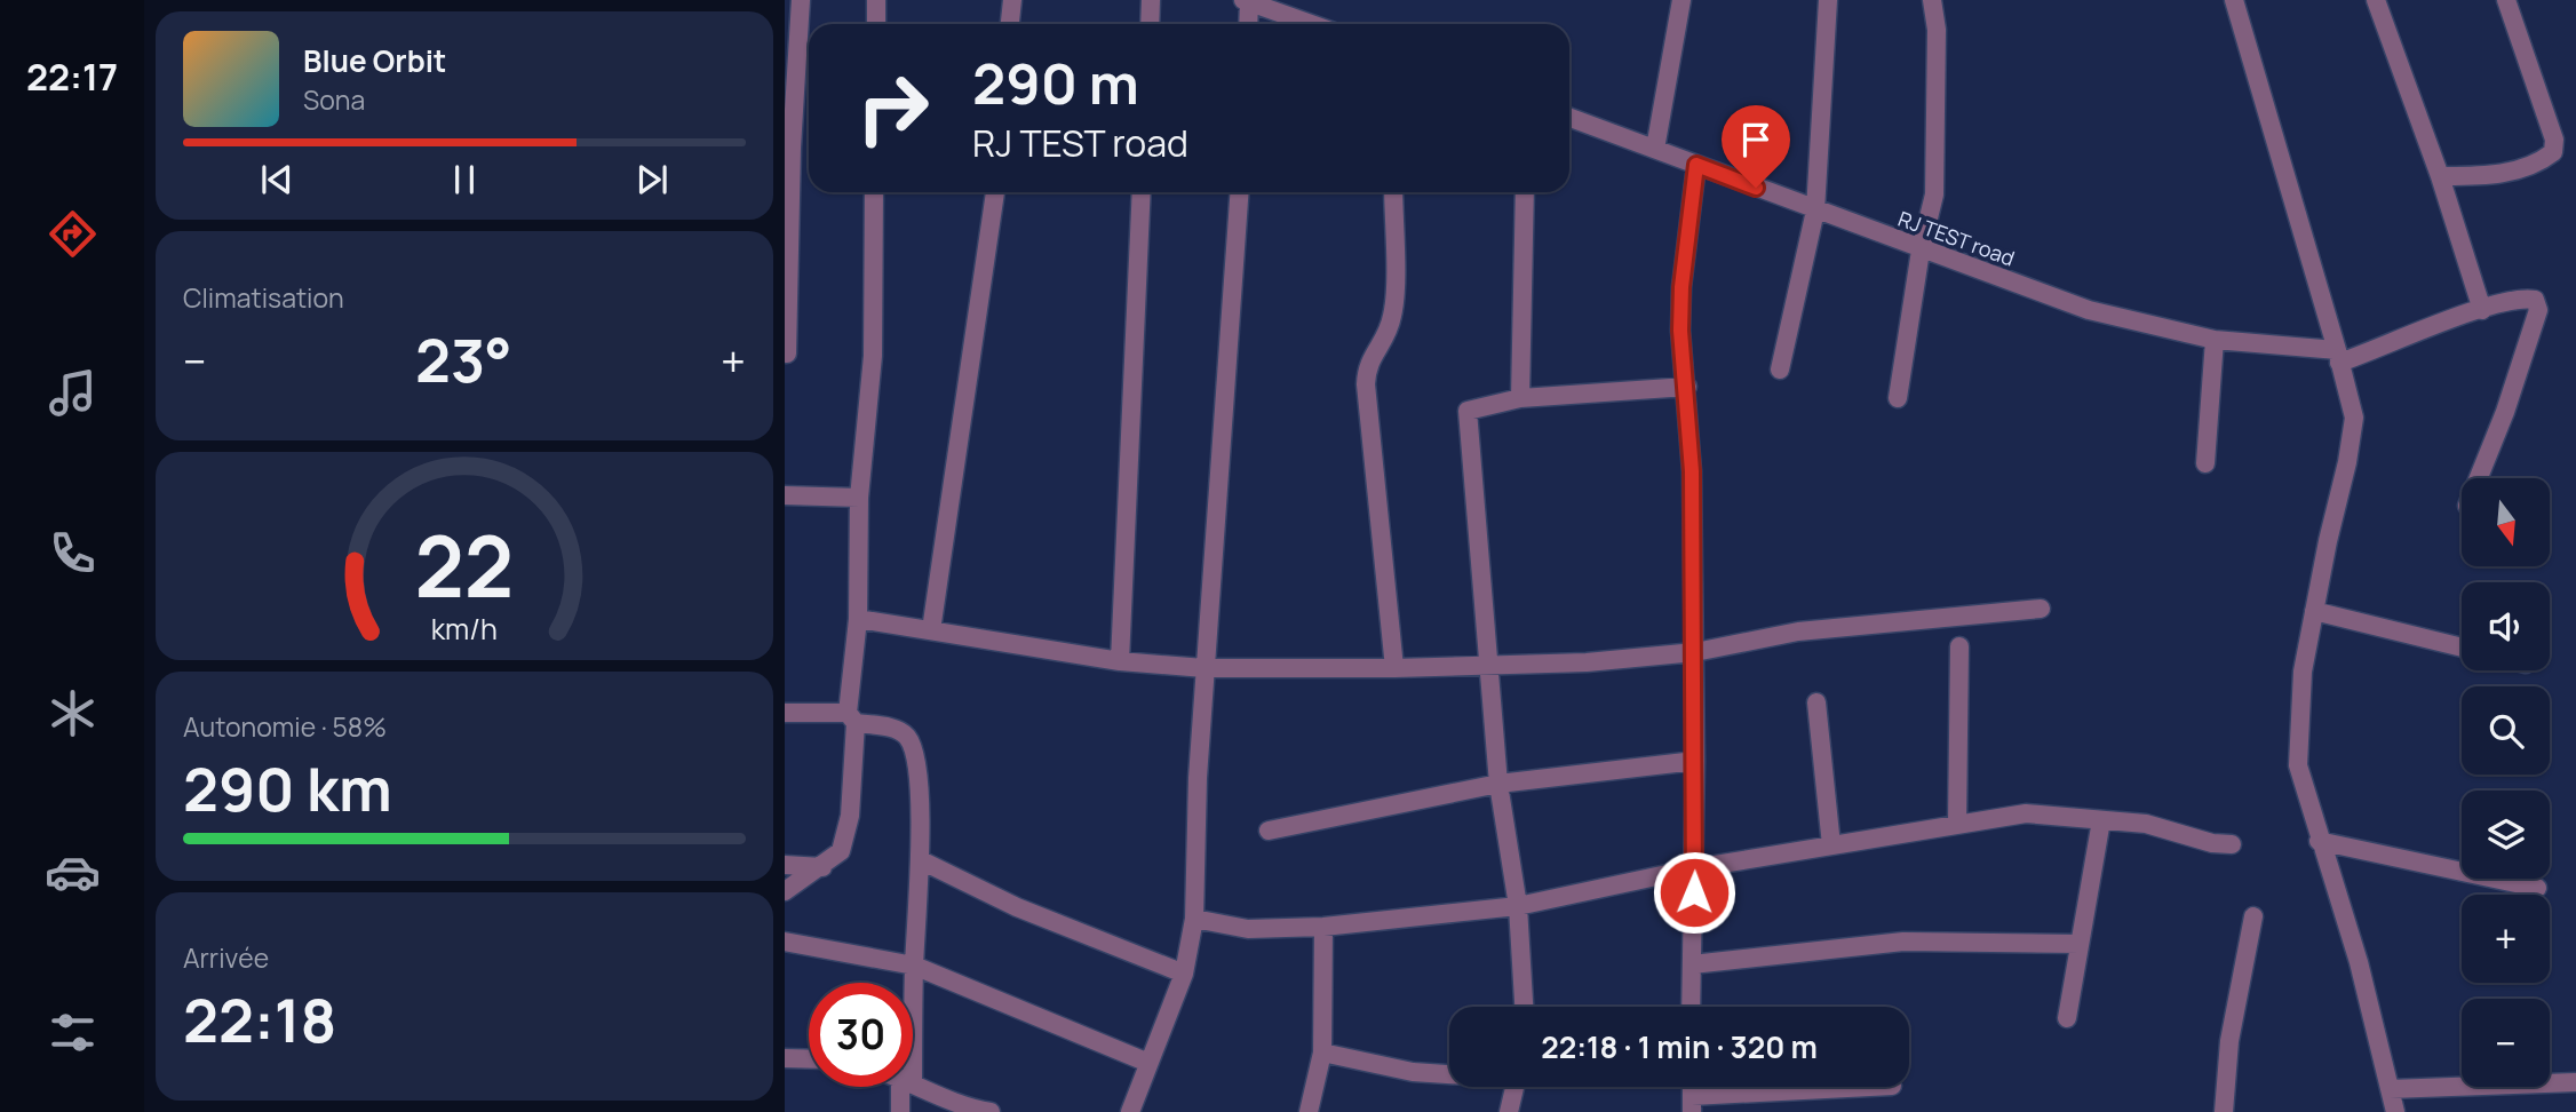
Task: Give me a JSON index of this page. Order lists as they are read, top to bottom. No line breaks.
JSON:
{"streets":{"street":["RJ TEST road"]},"north":"bottom","page":{"tabs":"22:17","turn":["290 m","RJ TEST road"],"song":["Blue Orbit","Sona"],"tile":["Climatisation",["Autonomie · 58%","290 km"],["Arrivée","22:18"]],"heat":["−","23°","+"],"map_buttons":["+","−"],"limit":"30","trip":"22:18 · 1 min · 320 m","gauge":["22","km/h"]}}
